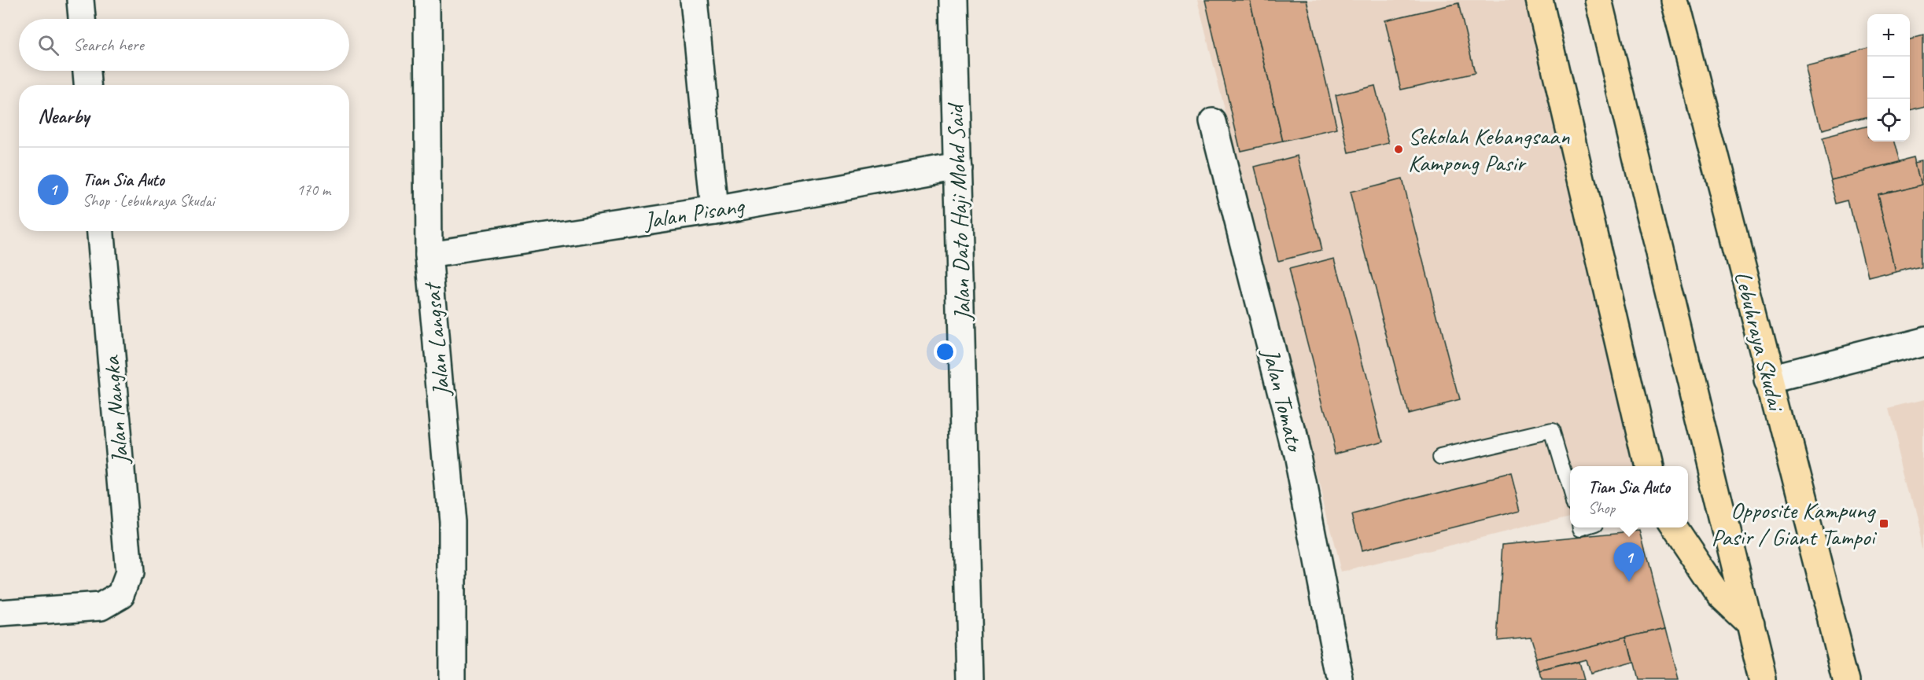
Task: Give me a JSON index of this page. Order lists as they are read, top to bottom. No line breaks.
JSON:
{"streets":{"highway":["Lebuhraya Skudai"],"street":["Jalan Pisang","Jalan Dato Haji Mohd Said","Jalan Langsat","Jalan Tomato","Jalan Nangka"]},"crossings":[["Jalan Pisang","Jalan Dato Haji Mohd Said"],["Jalan Pisang","Jalan Langsat"]],"places":{"other":["Sekolah Kebangsaan Kampong Pasir"],"transit":["Opposite Kampung Pasir / Giant Tampoi"]},"page":{"map_buttons":["+","−"],"search":"Search here","heading":"Nearby","list":[{"mark":"1","name":"Tian Sia Auto","note":"Shop · Lebuhraya Skudai","value":"170 m"}],"popup":["Tian Sia Auto","Shop"],"pins":"1"}}
